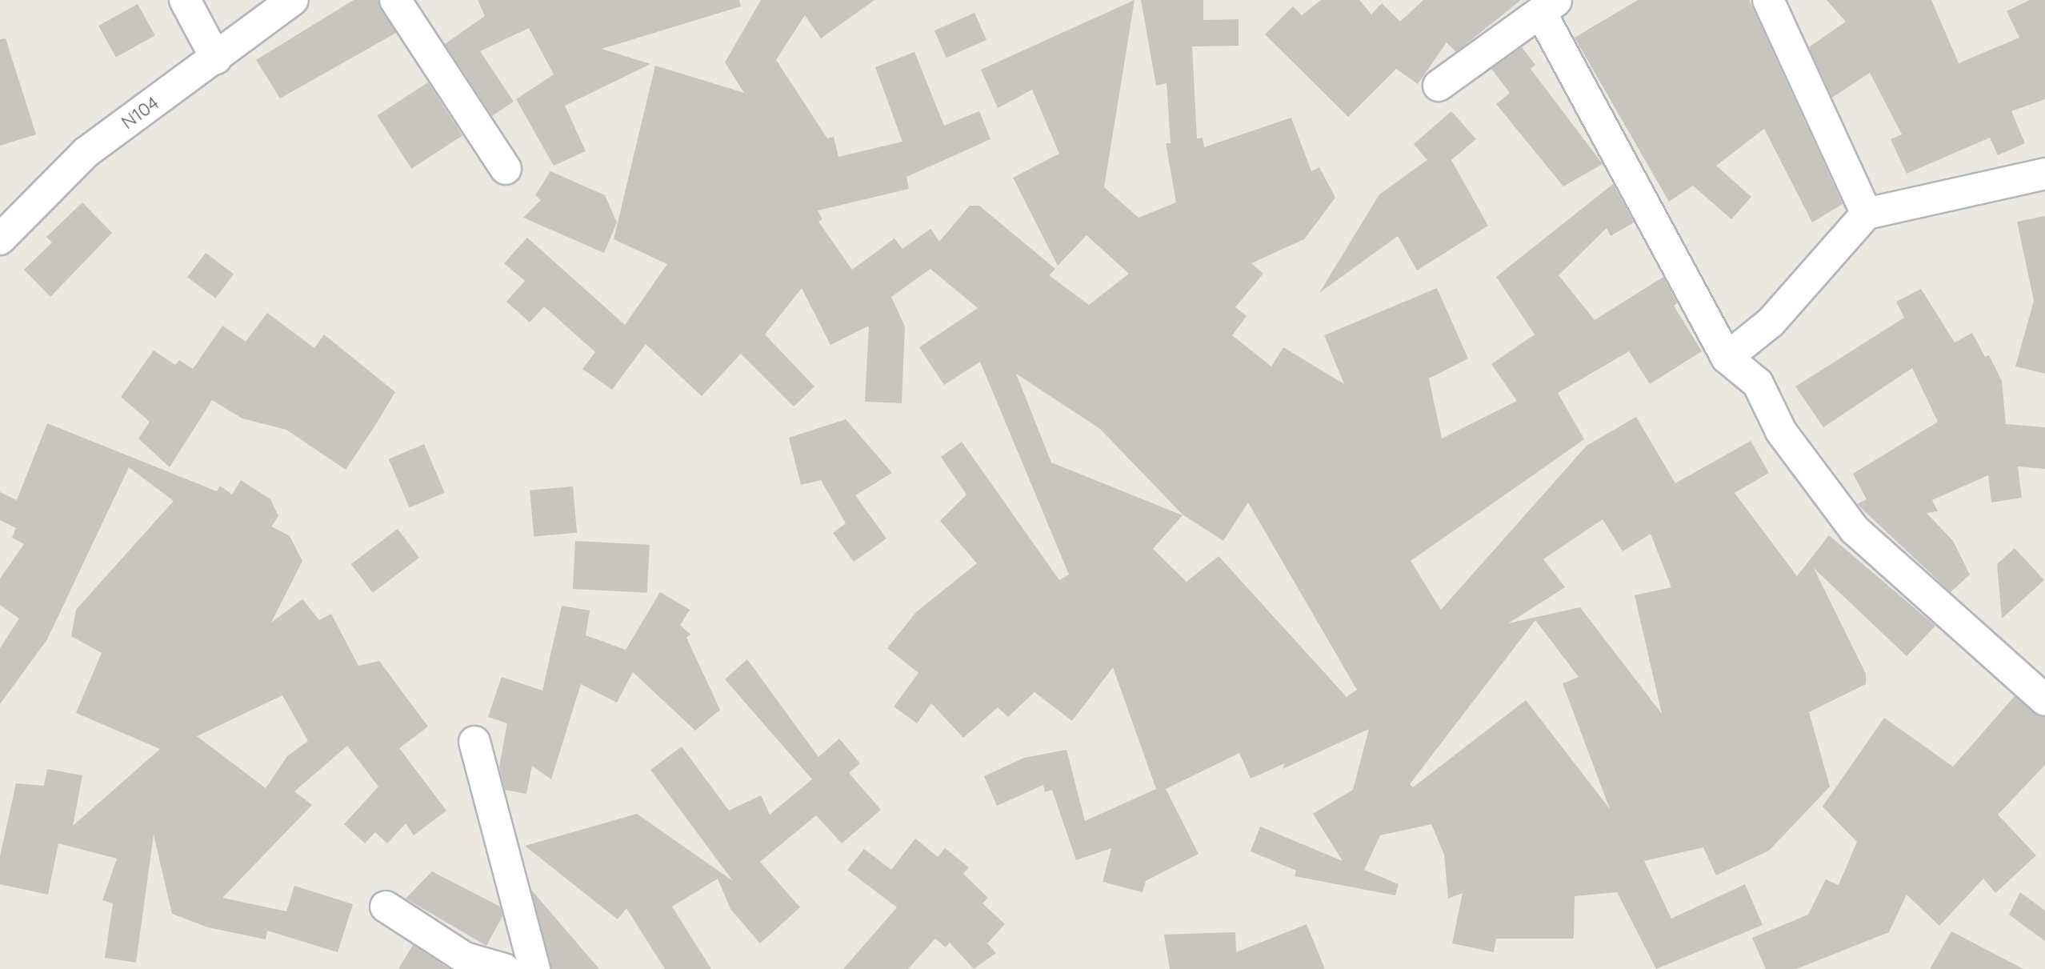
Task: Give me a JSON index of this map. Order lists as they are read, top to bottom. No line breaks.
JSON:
{"streets":{"street":["N104"]}}
